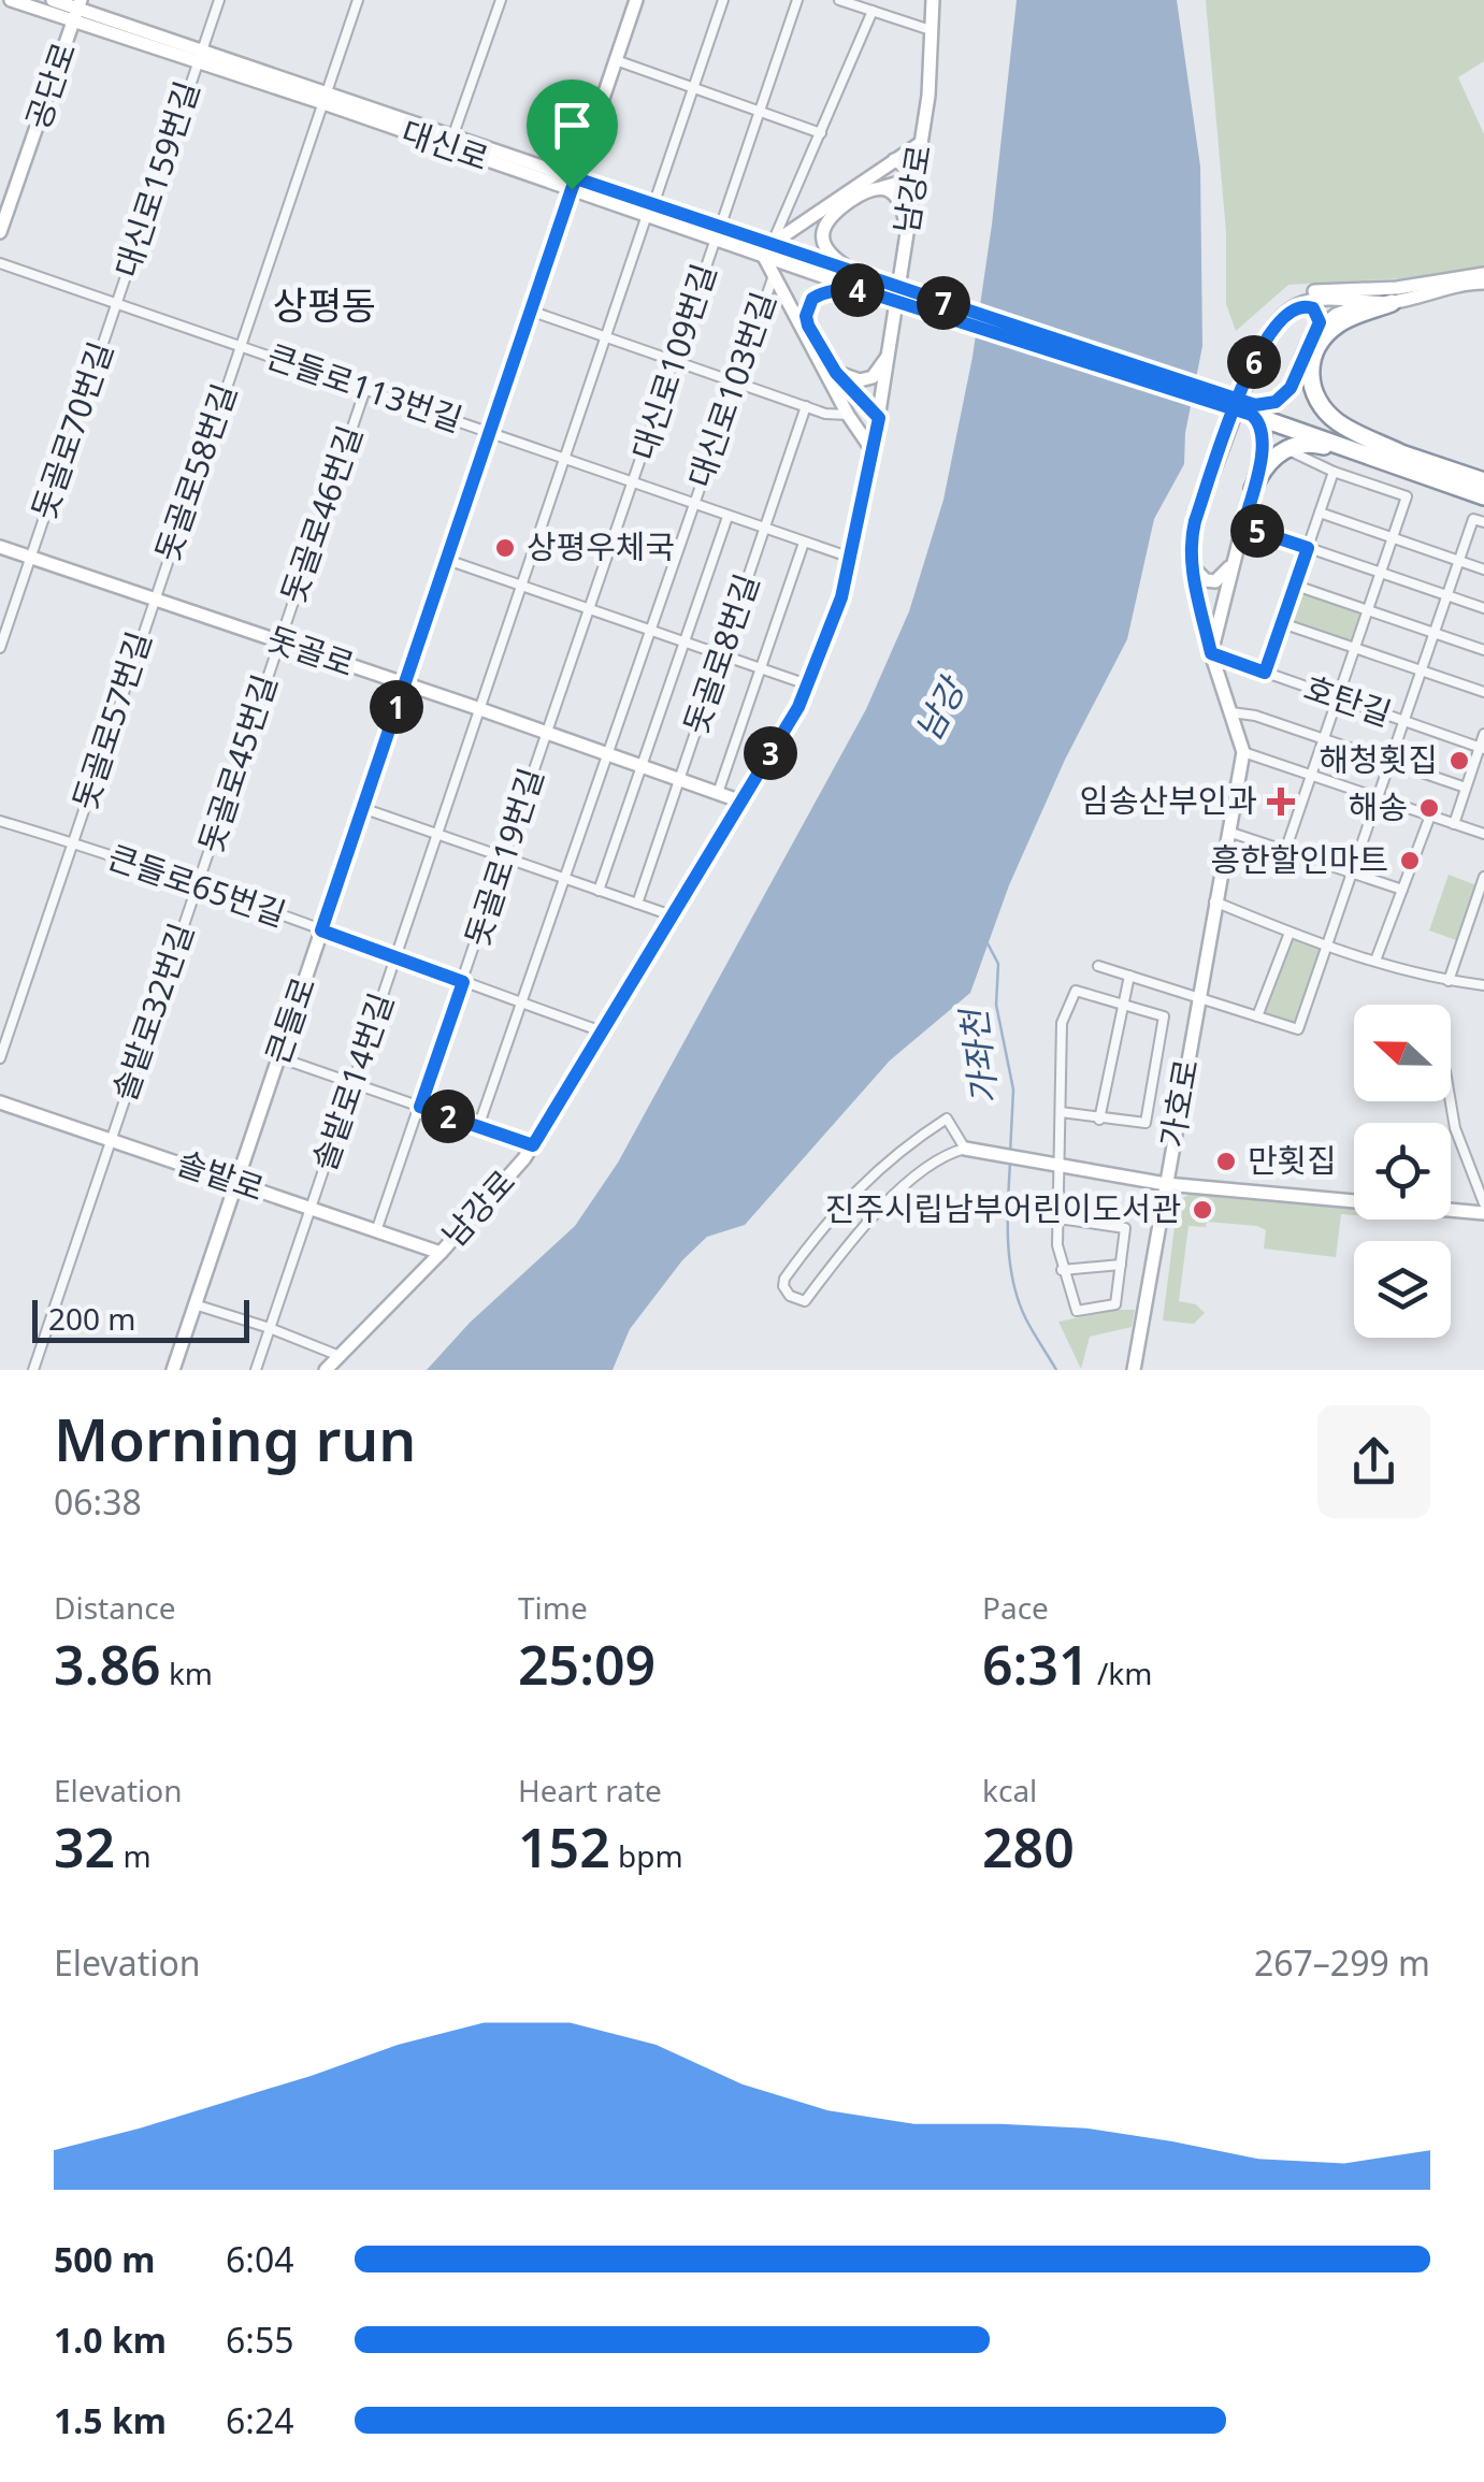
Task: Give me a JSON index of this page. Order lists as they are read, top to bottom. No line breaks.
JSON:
{"streets":{"street":["공단로","대신로","대신로159번길","남강로","대신로109번길","큰들로113번길","대신로103번길","돗골로70번길","돗골로58번길","돗골로46번길","돗골로","돗골로8번길","호탄길","돗골로57번길","돗골로45번길","돗골로19번길","큰들로65번길","솔밭로32번길","큰들로","솔밭로14번길","가호로","솔밭로"]},"crossings":[["공단로","대신로"],["대신로","대신로159번길"],["대신로","대신로109번길"],["대신로","돗골로58번길"],["대신로","큰들로"],["대신로","솔밭로14번길"],["대신로159번길","큰들로113번길"],["대신로159번길","돗골로70번길"],["남강로","큰들로113번길"],["남강로","돗골로"],["남강로","큰들로65번길"],["남강로","솔밭로"],["대신로109번길","큰들로113번길"],["대신로109번길","돗골로19번길"],["큰들로113번길","대신로103번길"],["큰들로113번길","돗골로70번길"],["큰들로113번길","돗골로58번길"],["큰들로113번길","돗골로46번길"],["큰들로113번길","돗골로8번길"],["큰들로113번길","큰들로"],["큰들로113번길","솔밭로14번길"],["대신로103번길","돗골로"],["대신로103번길","큰들로65번길"],["돗골로70번길","돗골로"],["돗골로58번길","돗골로"],["돗골로58번길","돗골로57번길"],["돗골로46번길","돗골로"],["돗골로46번길","돗골로45번길"],["돗골로","돗골로8번길"],["돗골로","돗골로57번길"],["돗골로","돗골로45번길"],["돗골로","돗골로19번길"],["돗골로","큰들로"],["돗골로","솔밭로14번길"],["호탄길","가호로"],["돗골로57번길","큰들로65번길"],["돗골로45번길","큰들로65번길"],["돗골로45번길","솔밭로32번길"],["돗골로19번길","큰들로65번길"],["돗골로19번길","솔밭로"],["큰들로65번길","솔밭로32번길"],["큰들로65번길","큰들로"],["큰들로65번길","솔밭로14번길"],["솔밭로32번길","솔밭로"],["큰들로","솔밭로"],["솔밭로14번길","솔밭로"]],"districts":["상평동"],"water":["남강","가좌천"],"places":{"other":["상평우체국","해청횟집","해송","흥한할인마트","만횟집","진주시립남부어린이도서관"],"health":["임송산부인과"]},"scale_bar":"200 m","north":"left","page":{"pins":["4","7","6","5","1","3","2"],"scale":"200 m","heading":["Morning run","06:38"],"stats":[["Distance","3.86 km"],["Time","25:09"],["Pace","6:31 /km"],["Elevation","32 m"],["Heart rate","152 bpm"],["kcal","280"]],"chart":["Elevation","267–299 m"],"list":[{"name":"500 m","note":"6:04"},{"name":"1.0 km","note":"6:55"},{"name":"1.5 km","note":"6:24"}]}}
